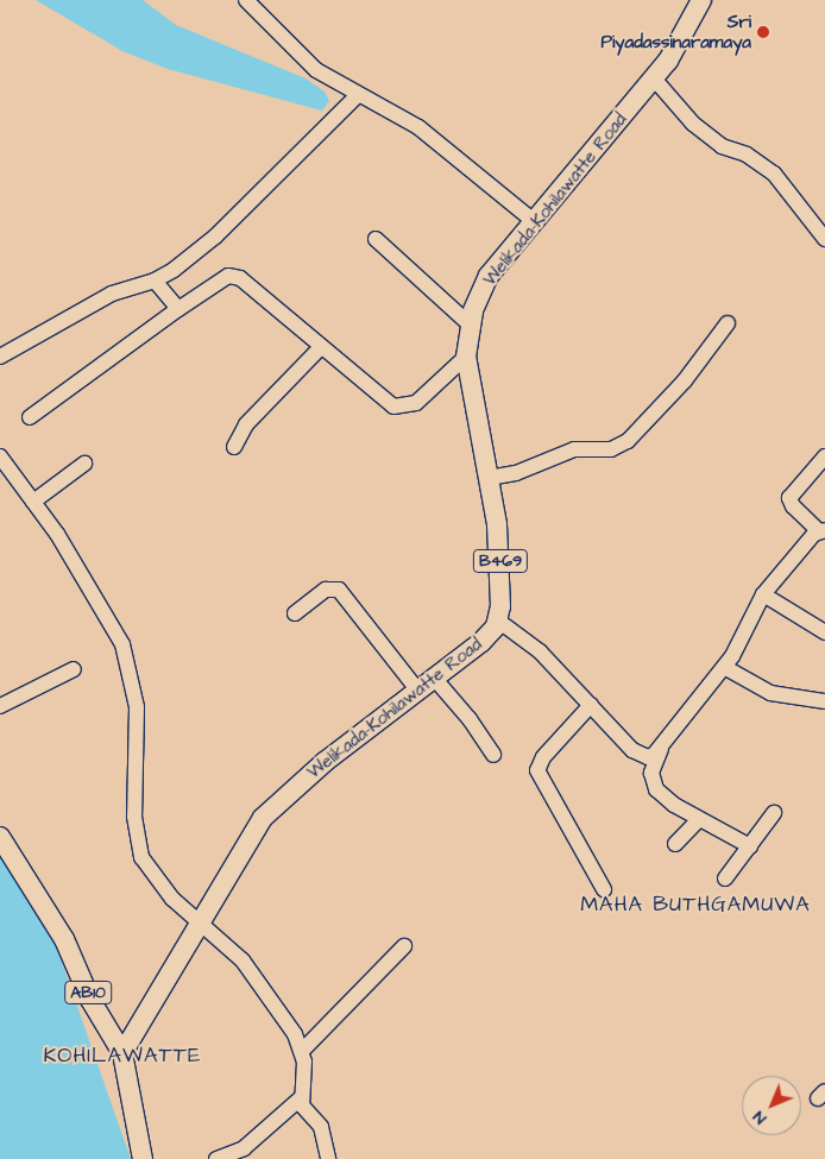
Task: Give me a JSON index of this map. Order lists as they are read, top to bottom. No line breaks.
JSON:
{"streets":{"main road":["Welikada-Kohilawatte Road","B469","AB10"]},"crossings":[["Welikada-Kohilawatte Road","AB10"]],"districts":["MAHA BUTHGAMUWA","KOHILAWATTE"],"places":["Sri Piyadassinaramaya"],"north":"bottom left"}
